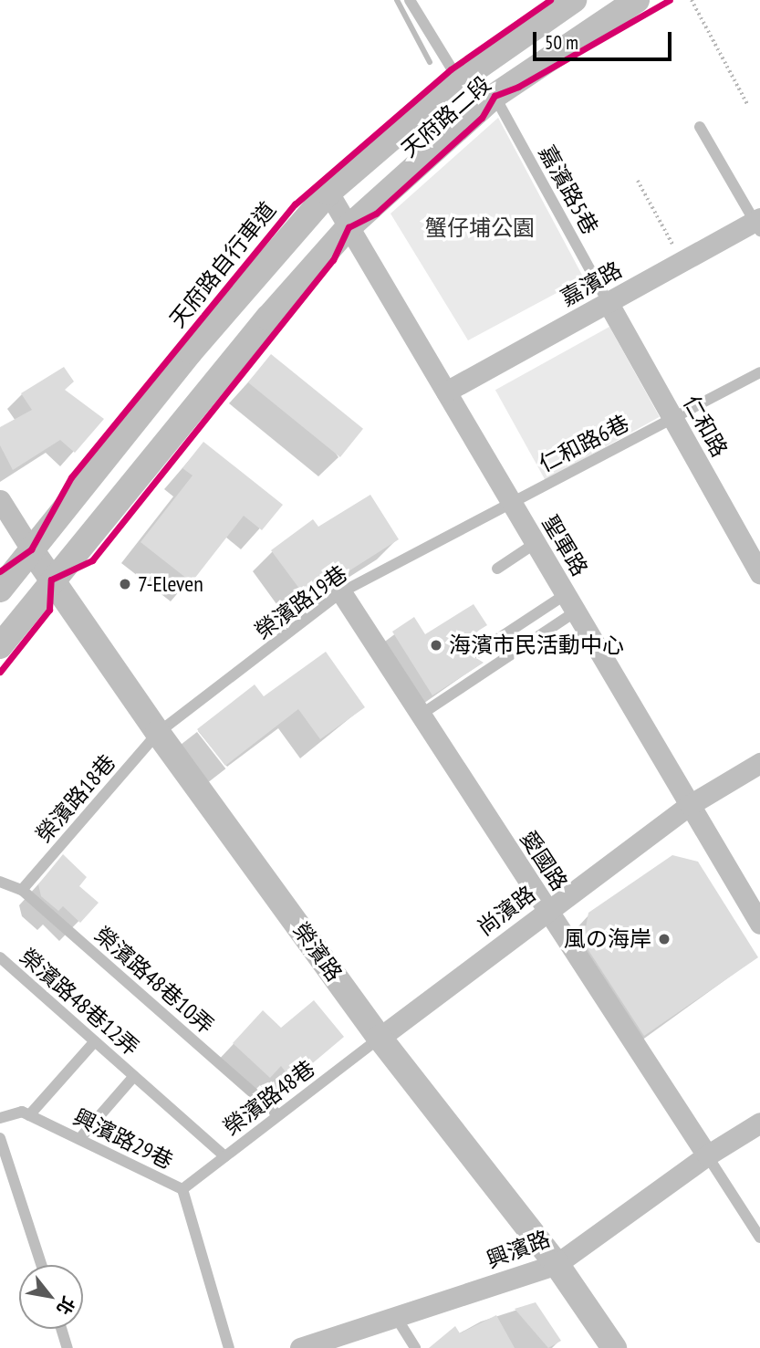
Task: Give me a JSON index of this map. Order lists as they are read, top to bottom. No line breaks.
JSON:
{"streets":{"street":["天府路二段","嘉濱路","仁和路","聖軍路","愛國路","尚濱路","榮濱路","興濱路"],"lane":["嘉濱路5巷","仁和路6巷","榮濱路19巷","榮濱路18巷","榮濱路48巷10弄","榮濱路48巷12弄","榮濱路48巷","興濱路29巷"],"cycle path":["天府路自行車道"]},"crossings":[["天府路二段","嘉濱路5巷"],["天府路二段","聖軍路"],["天府路二段","榮濱路"],["嘉濱路5巷","嘉濱路"],["嘉濱路5巷","仁和路"],["嘉濱路","仁和路"],["嘉濱路","聖軍路"],["仁和路","仁和路6巷"],["仁和路6巷","聖軍路"],["仁和路6巷","榮濱路19巷"],["聖軍路","榮濱路19巷"],["聖軍路","尚濱路"],["榮濱路19巷","榮濱路18巷"],["榮濱路19巷","愛國路"],["榮濱路19巷","榮濱路"],["榮濱路18巷","榮濱路"],["榮濱路18巷","榮濱路48巷10弄"],["愛國路","尚濱路"],["愛國路","興濱路"],["尚濱路","榮濱路"],["尚濱路","榮濱路48巷"],["榮濱路","榮濱路48巷"],["榮濱路","興濱路"],["榮濱路48巷10弄","榮濱路48巷"],["榮濱路48巷12弄","榮濱路48巷"],["榮濱路48巷12弄","興濱路29巷"],["榮濱路48巷","興濱路29巷"]],"parks":["蟹仔埔公園"],"places":["7-Eleven","海濱市民活動中心","風の海岸"],"scale_bar":"50 m","north":"bottom right"}
